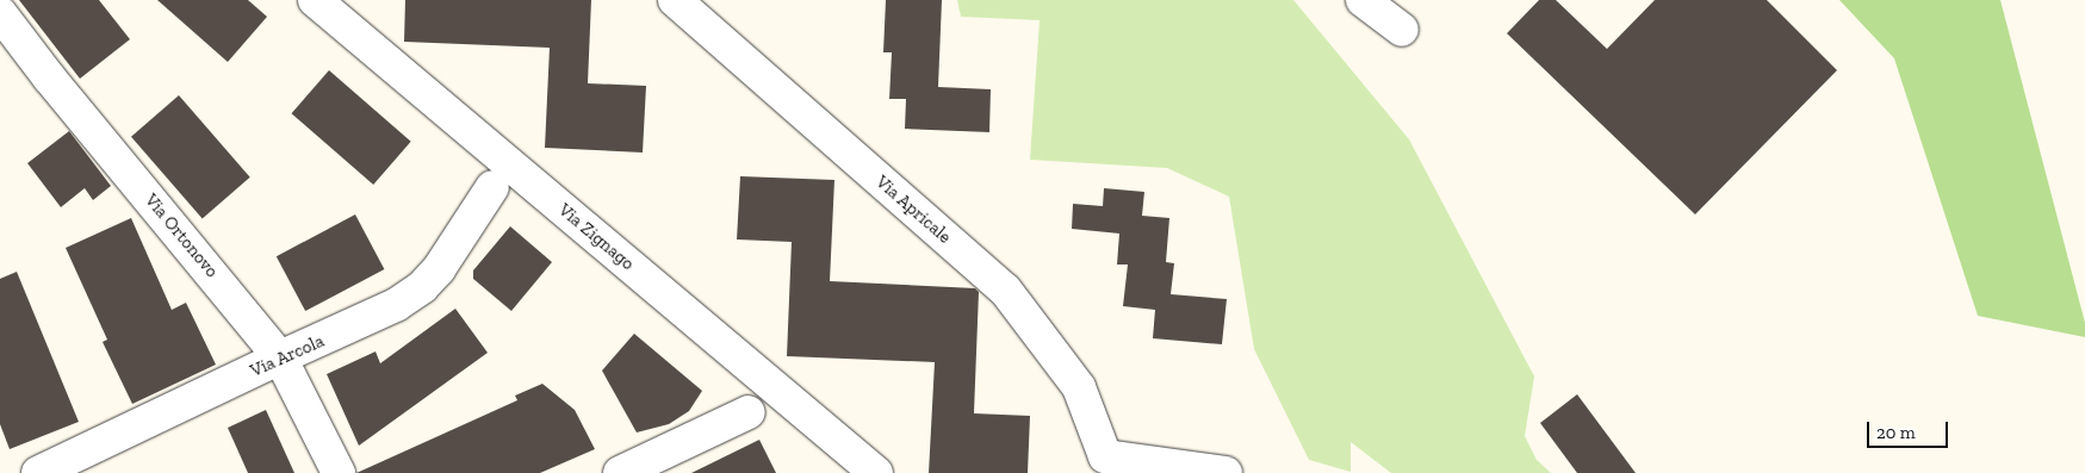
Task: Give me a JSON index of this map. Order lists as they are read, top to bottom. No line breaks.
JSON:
{"streets":{"street":["Via Apricale","Via Ortonovo","Via Zignago","Via Arcola"]},"crossings":[["Via Ortonovo","Via Arcola"]],"scale_bar":"20 m"}
